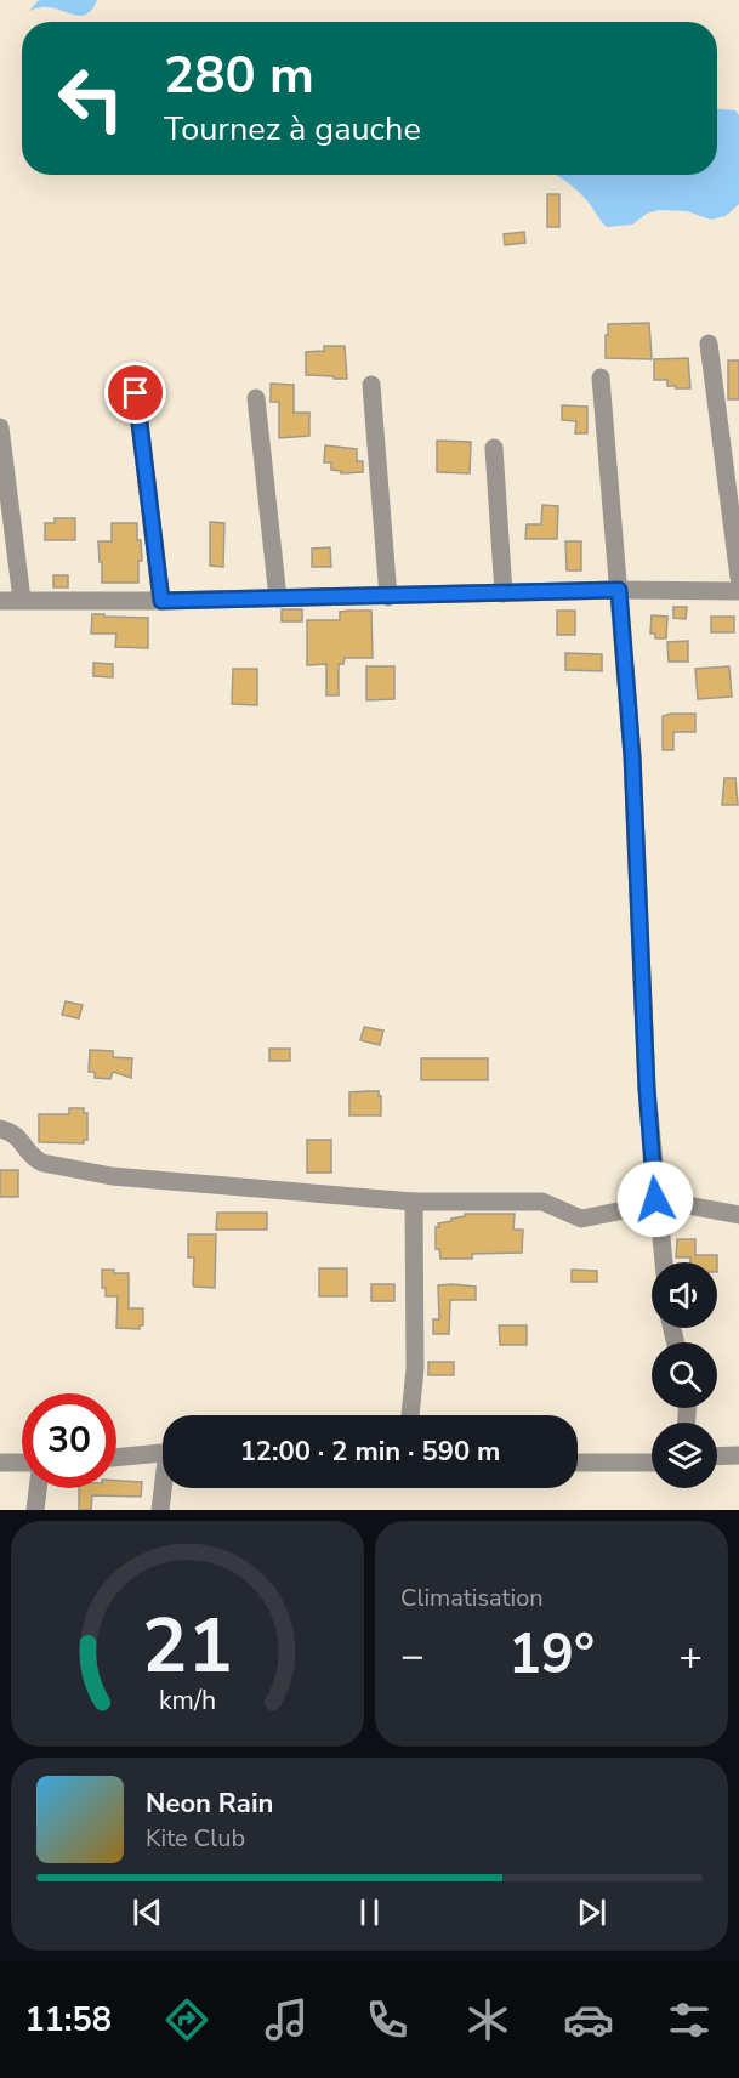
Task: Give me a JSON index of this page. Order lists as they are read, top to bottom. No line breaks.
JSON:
{"page":{"turn":["280 m","Tournez à gauche"],"limit":"30","trip":"12:00 · 2 min · 590 m","tile":"Climatisation","heat":["−","19°","+"],"song":["Neon Rain","Kite Club"],"tabs":"11:58","gauge":["21","km/h"]}}
